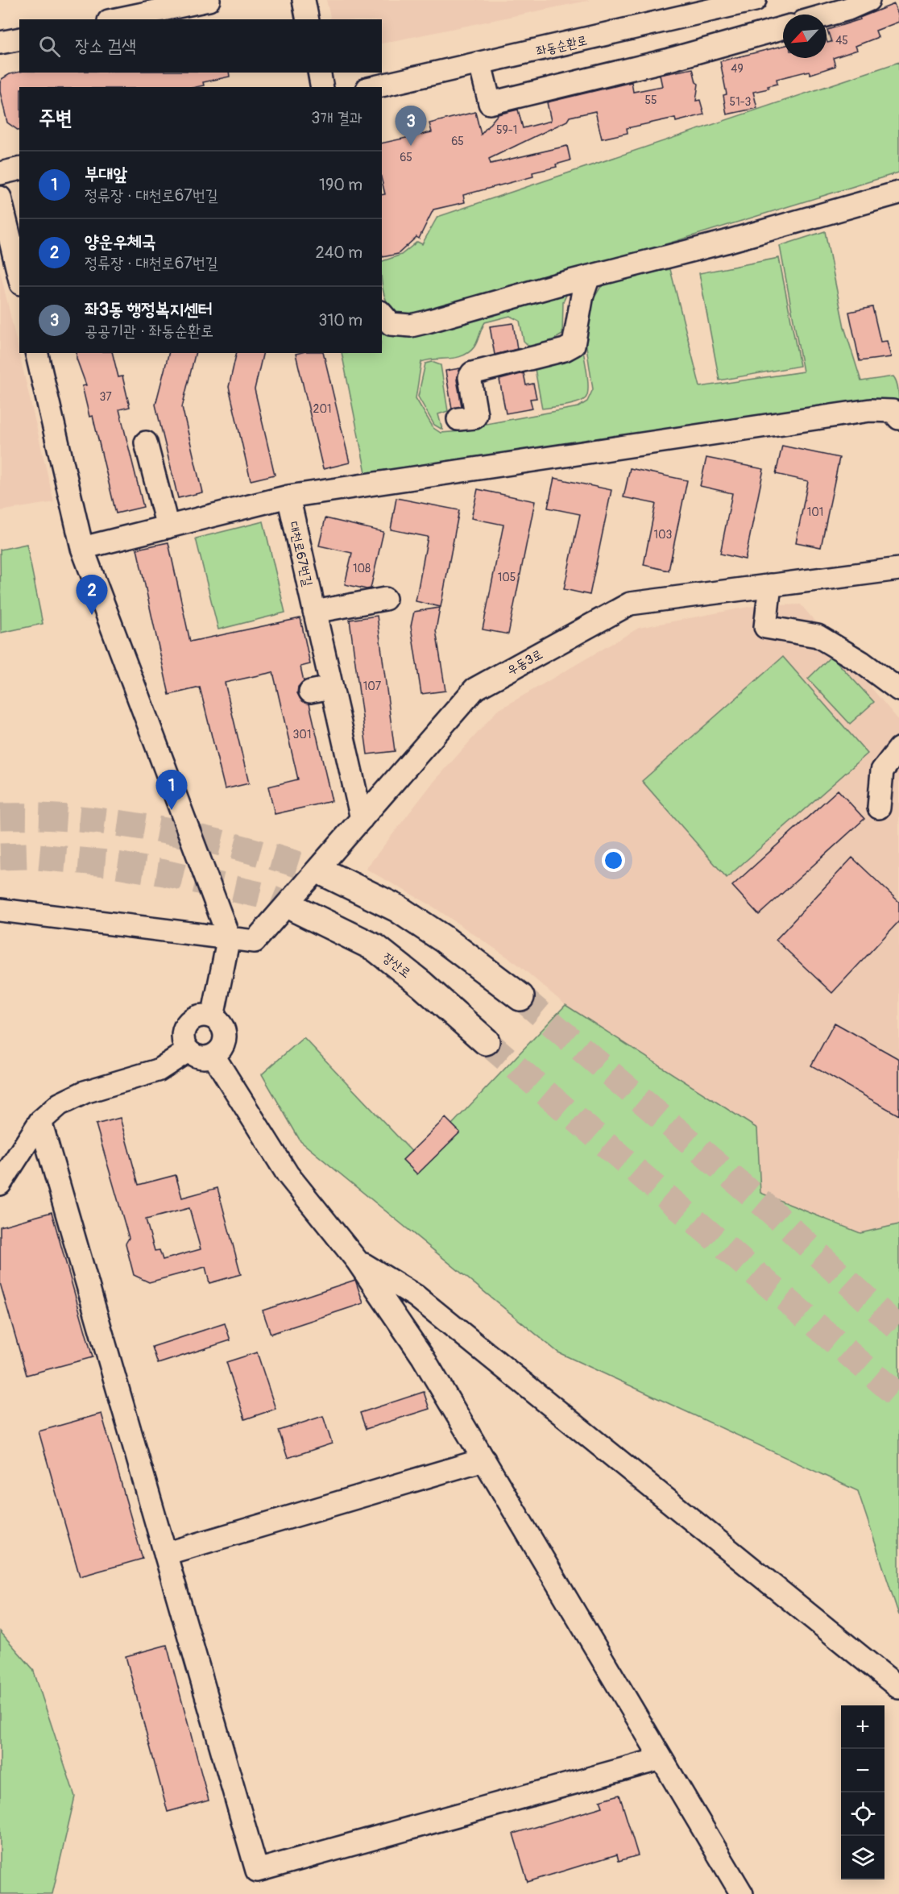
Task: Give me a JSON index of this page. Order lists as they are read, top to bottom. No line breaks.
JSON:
{"streets":{"highway":["장산로"],"street":["좌동순환로","대천로67번길","우동3로"]},"crossings":[["대천로67번길","우동3로"]],"house_numbers":["45","49","55","51-3","59-1","65","65","37","201","101","103","108","105","107","301"],"north":"bottom left","page":{"search":"장소 검색","heading":["주변","3개 결과"],"pins":["3","2","1"],"list":[{"mark":"1","name":"부대앞","note":"정류장 · 대천로67번길","value":"190 m"},{"mark":"2","name":"양운우체국","note":"정류장 · 대천로67번길","value":"240 m"},{"mark":"3","name":"좌3동 행정복지센터","note":"공공기관 · 좌동순환로","value":"310 m"}],"map_buttons":["+","−"]}}
